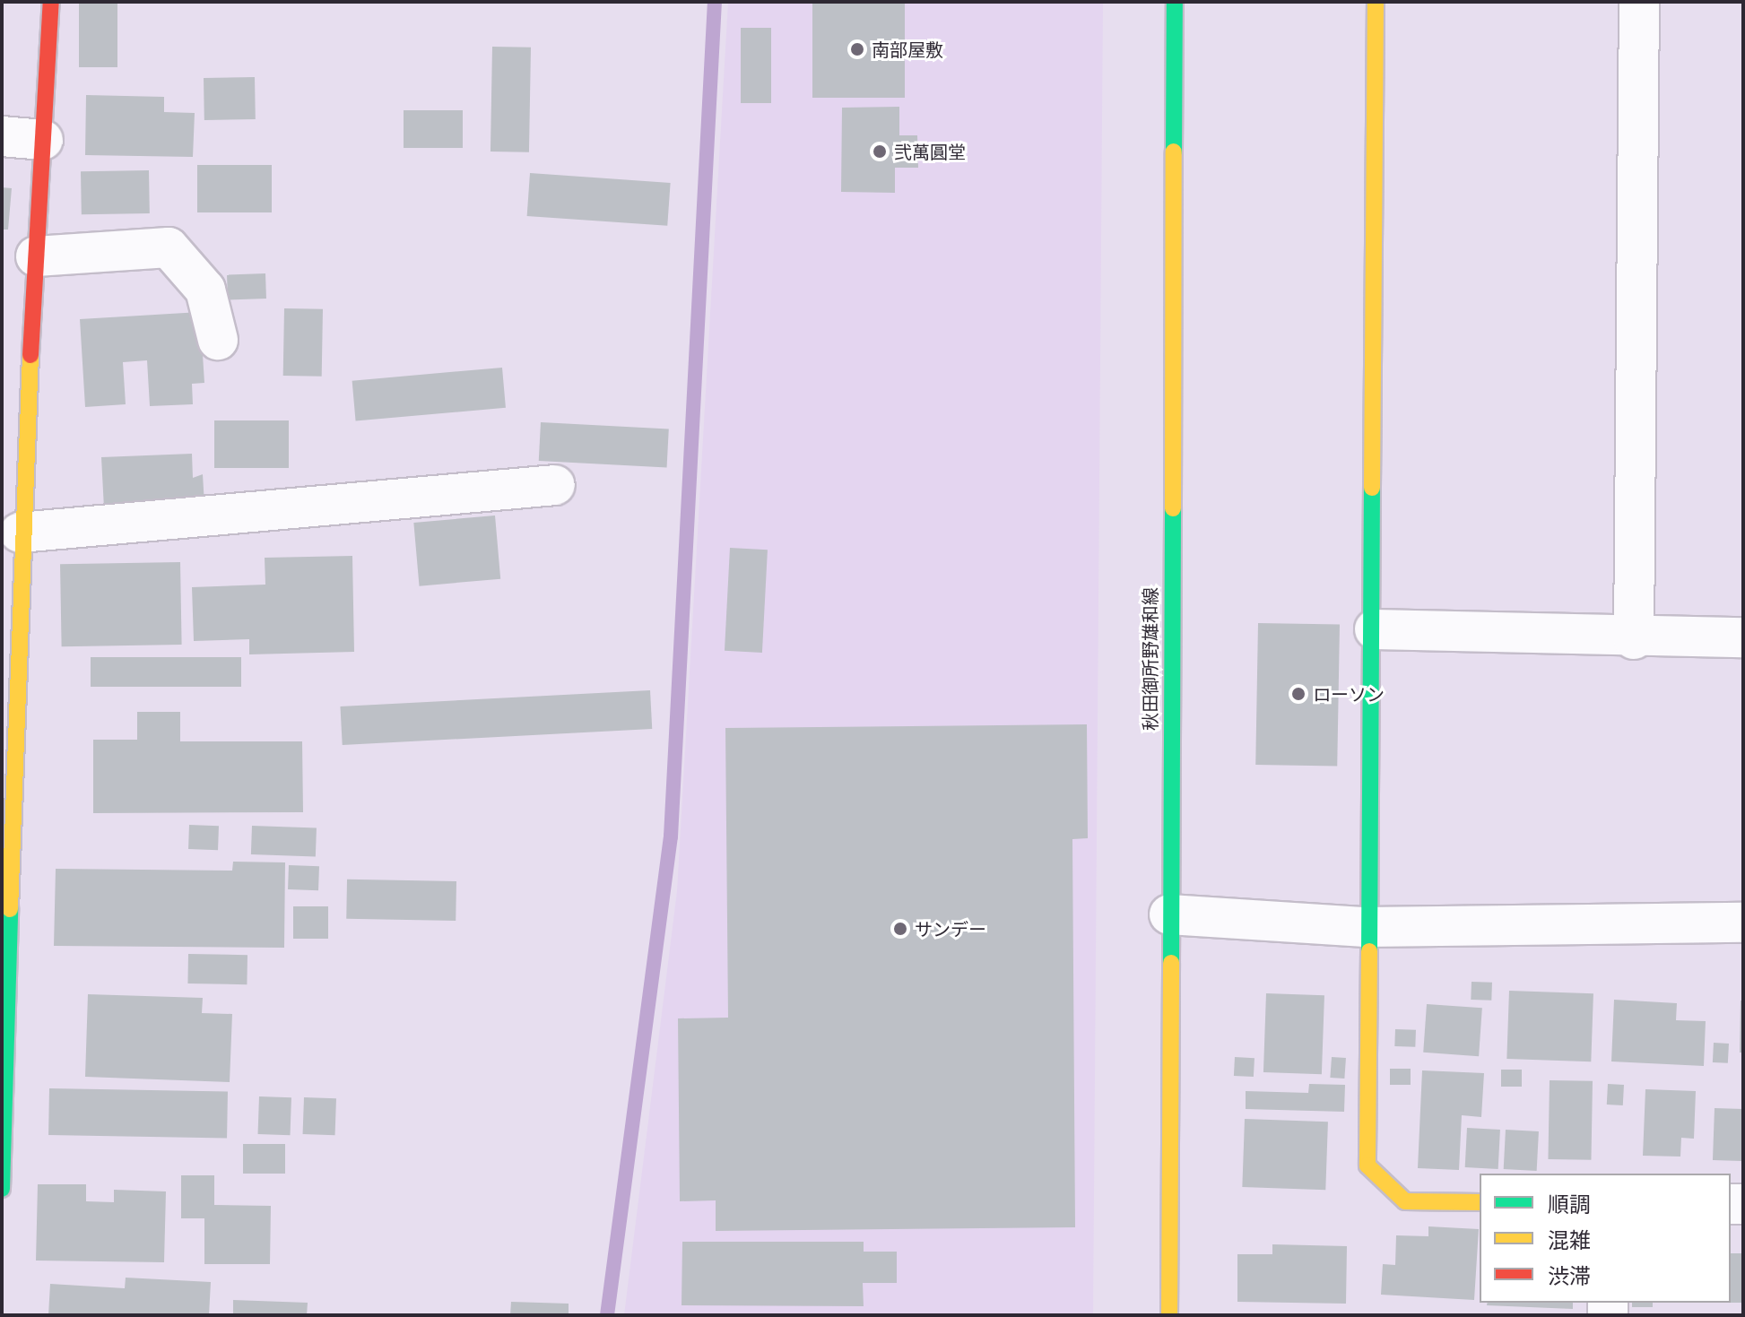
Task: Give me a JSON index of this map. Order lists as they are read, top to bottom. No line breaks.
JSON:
{"streets":{"street":["秋田御所野雄和線"]},"places":["南部屋敷","弐萬圓堂","ローソン","サンデー"],"legend":["順調","混雑","渋滞"]}
